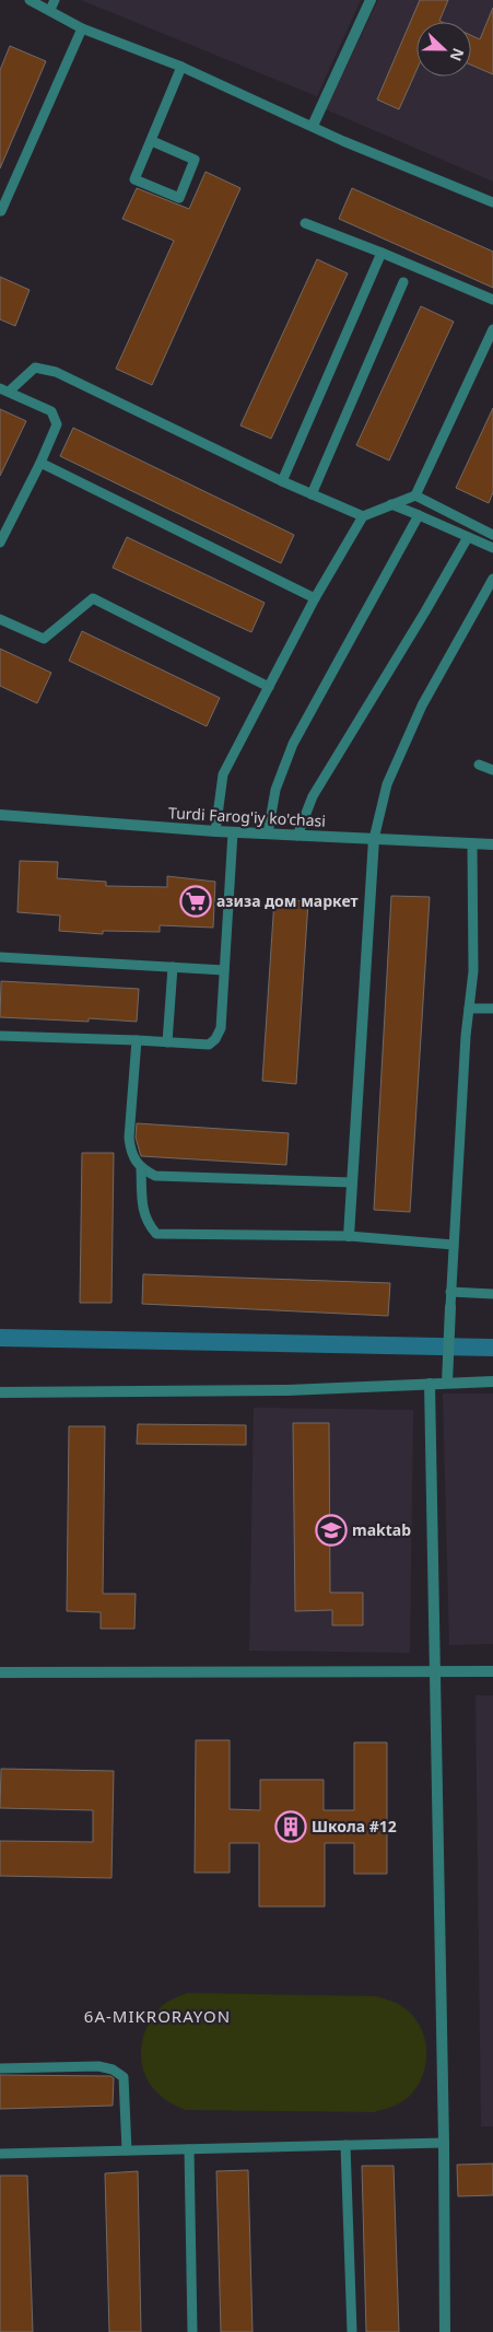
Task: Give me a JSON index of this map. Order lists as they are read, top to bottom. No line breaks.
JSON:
{"streets":{"street":["Turdi Farog'iy ko'chasi"]},"districts":["6A-MIKRORAYON"],"places":{"supermarket":["азиза дом маркет"],"school or university":["maktab"],"building":["Школа #12"]},"north":"right"}
